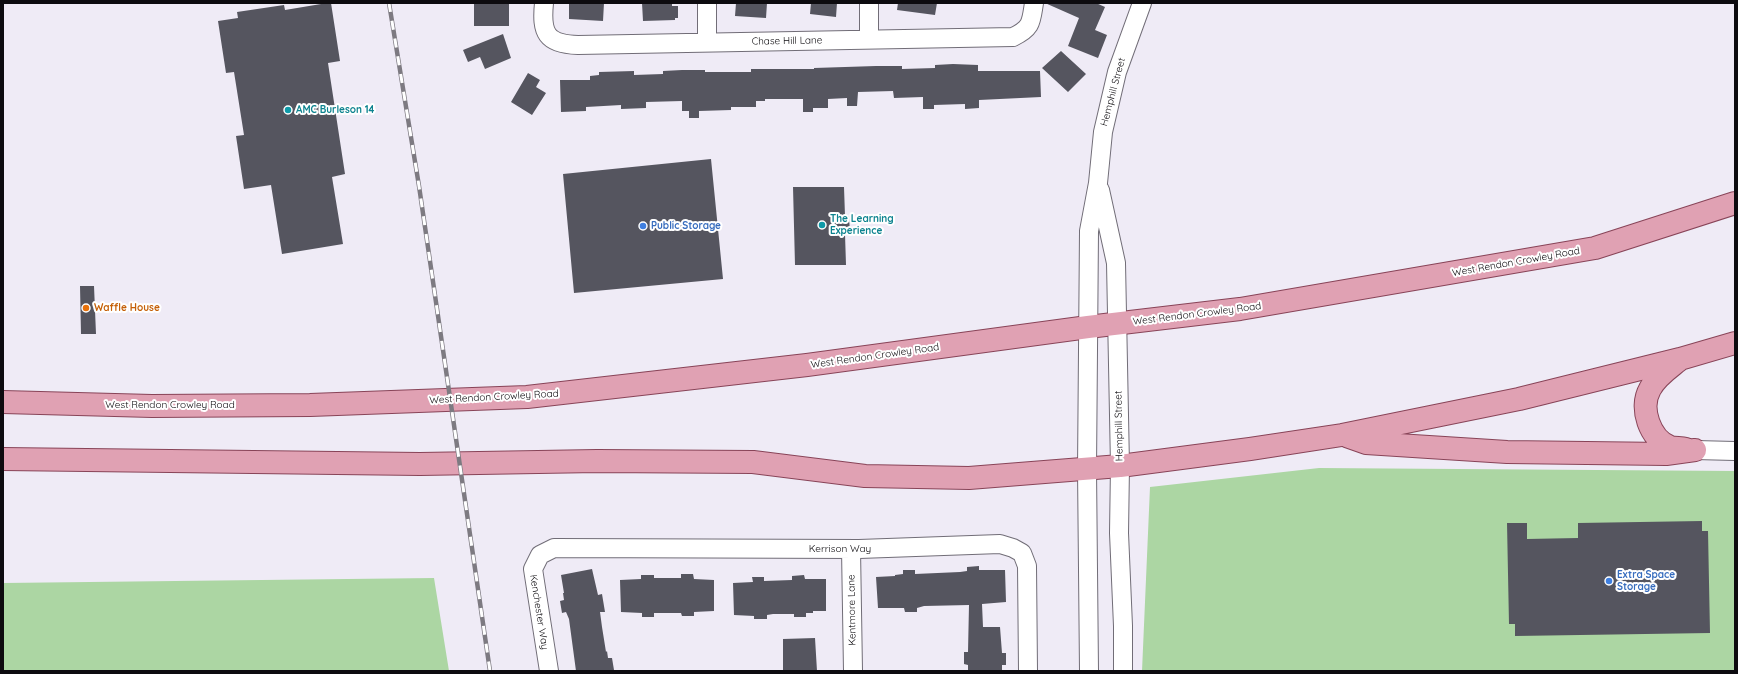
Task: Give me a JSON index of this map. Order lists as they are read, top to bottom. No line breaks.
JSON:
{"streets":{"main road":["West Rendon Crowley Road"],"street":["Chase Hill Lane","Hemphill Street","Kerrison Way","Kentmore Lane","Kenchester Way"]},"crossings":[["Hemphill Street","West Rendon Crowley Road"],["Kerrison Way","Kentmore Lane"],["Kerrison Way","Kenchester Way"]],"places":["AMC Burleson 14","The Learning Experience","Public Storage","Waffle House","Extra Space Storage"]}
